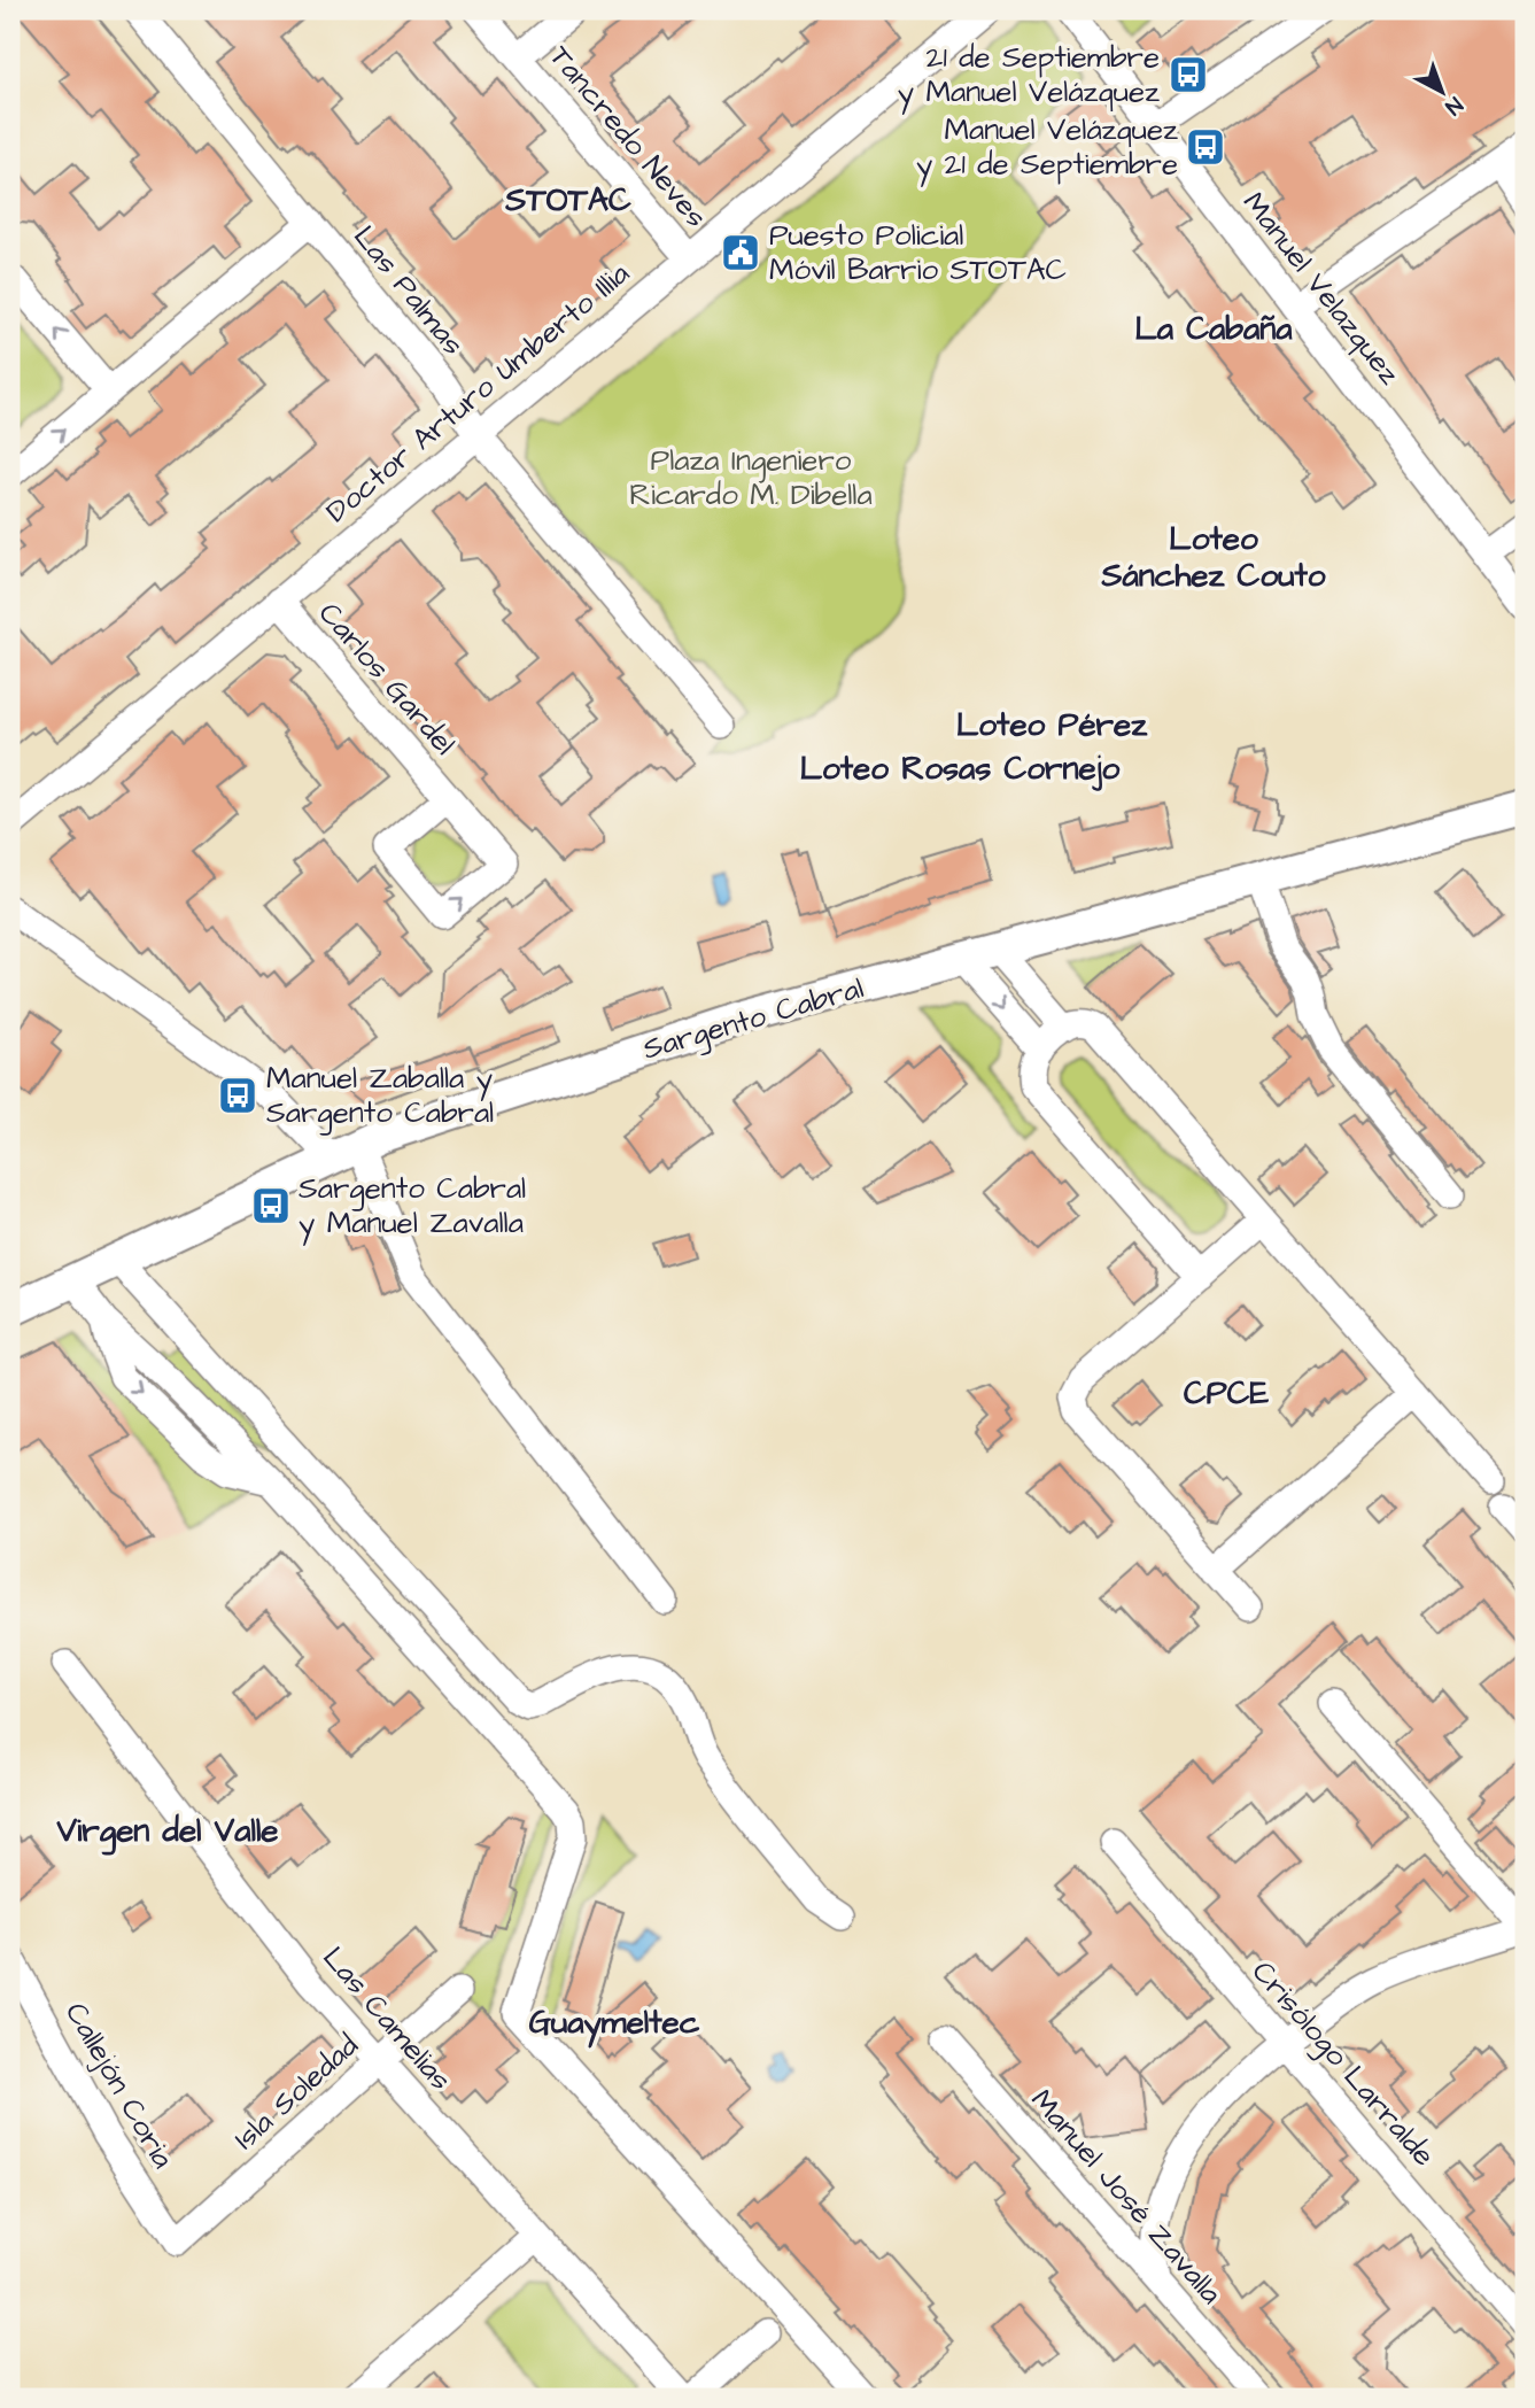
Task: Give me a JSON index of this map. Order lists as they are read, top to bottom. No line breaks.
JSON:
{"streets":{"main road":["Sargento Cabral"],"street":["Tancredo Neves","Manuel Velazquez","Las Palmas","Doctor Arturo Umberto Illia","Carlos Gardel","Las Camelias","Crisólogo Larralde","Callejón Coria","Isla Soledad","Manuel José Zavalla"]},"crossings":[["Tancredo Neves","Doctor Arturo Umberto Illia"],["Las Palmas","Doctor Arturo Umberto Illia"],["Doctor Arturo Umberto Illia","Carlos Gardel"],["Las Camelias","Isla Soledad"],["Callejón Coria","Isla Soledad"]],"districts":["STOTAC","La Cabaña","Loteo Sánchez Couto","Loteo Pérez","Loteo Rosas Cornejo","CPCE","Virgen del Valle","Guaymeltec"],"parks":["Plaza Ingeniero Ricardo M. Dibella"],"places":{"bus stop":["21 de Septiembre y Manuel Velázquez","Manuel Velázquez y 21 de Septiembre","Manuel Zaballa y Sargento Cabral","Sargento Cabral y Manuel Zavalla"],"public building":["Puesto Policial Móvil Barrio STOTAC"]},"north":"bottom right"}
